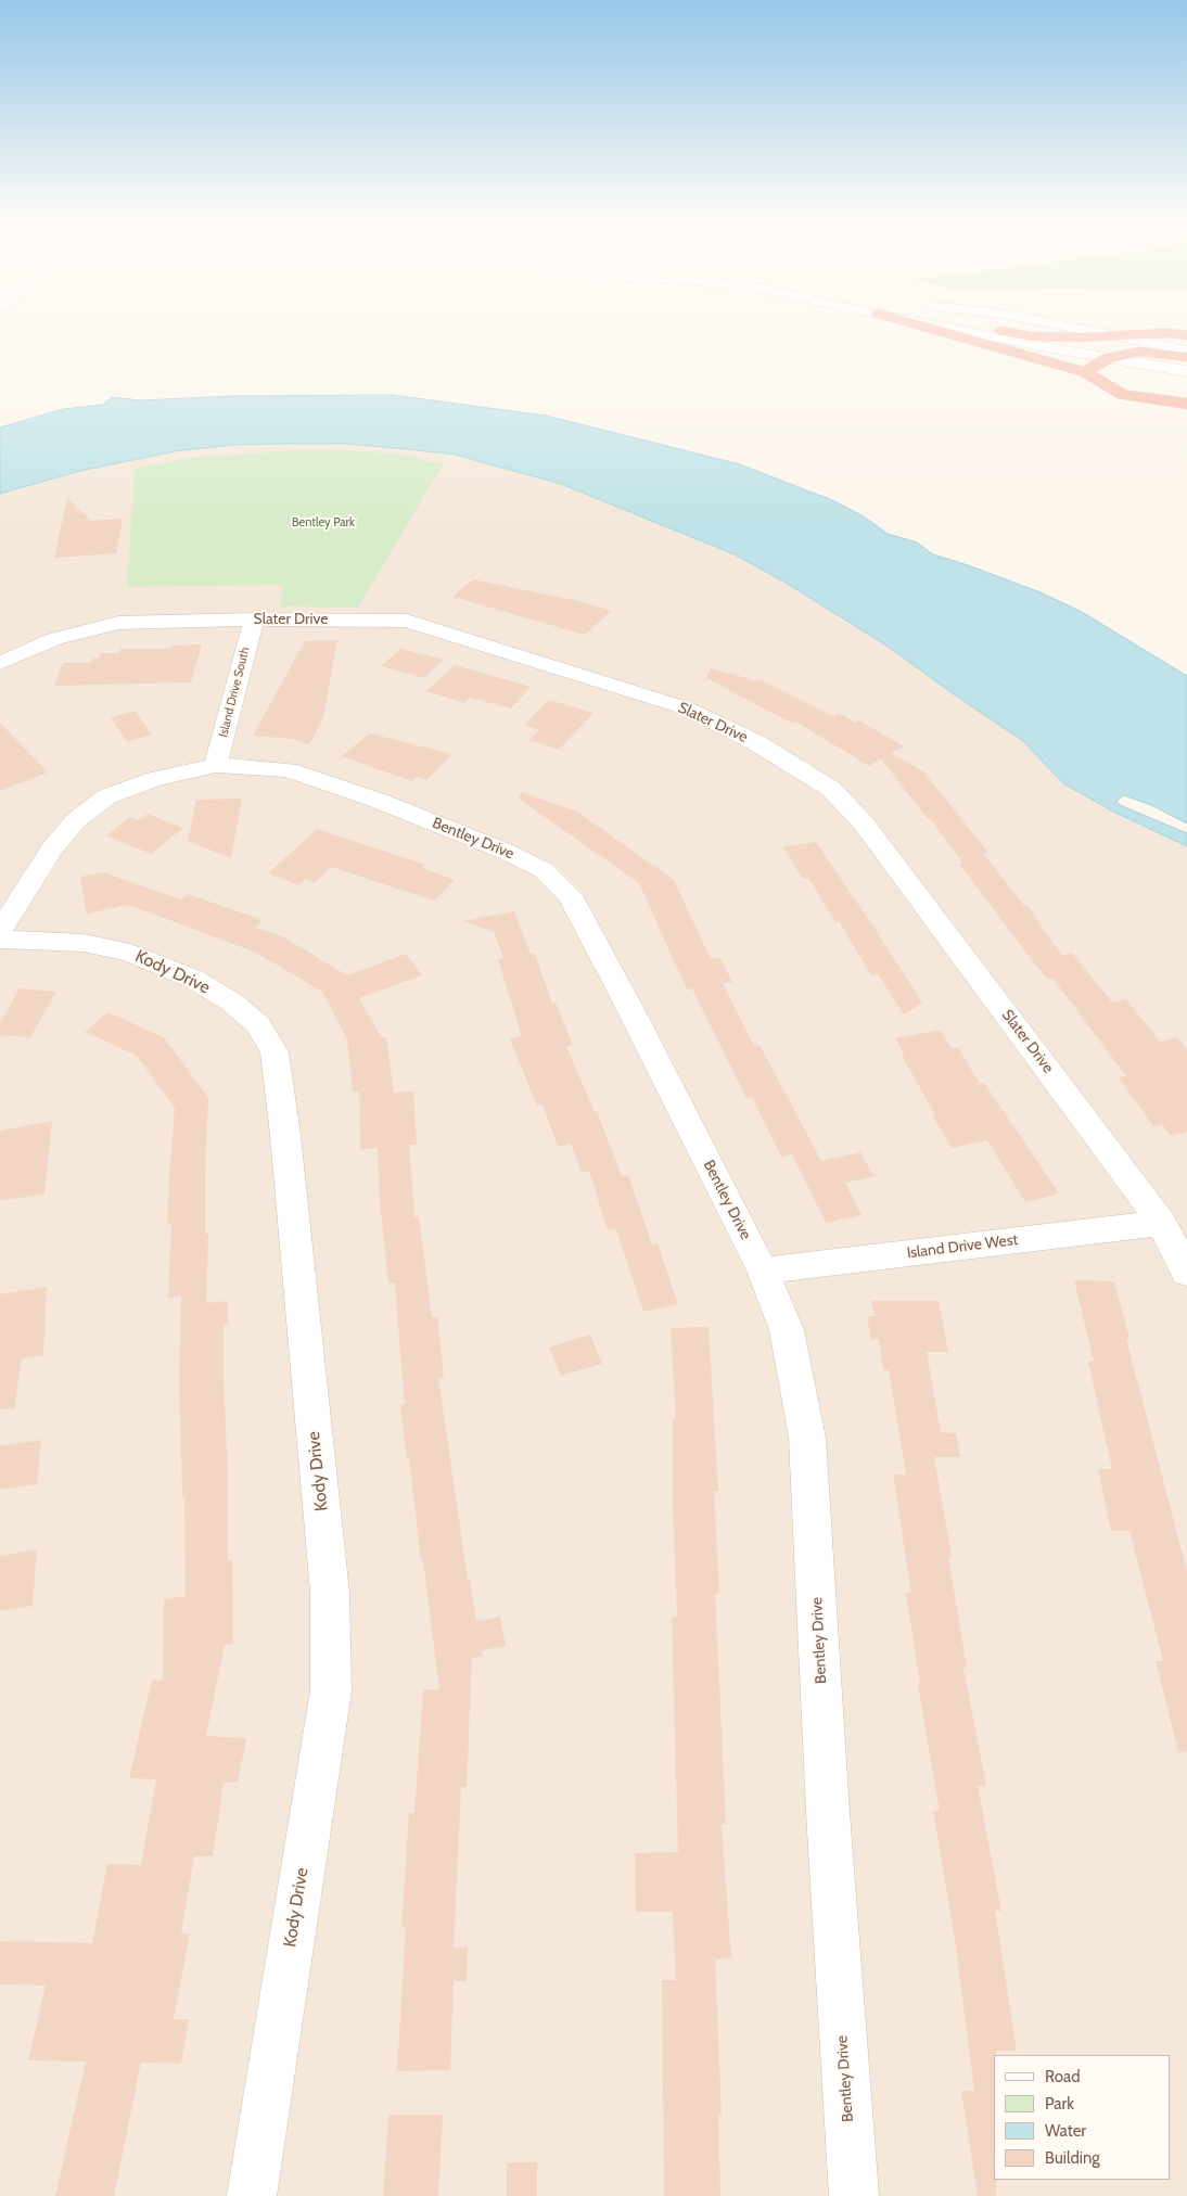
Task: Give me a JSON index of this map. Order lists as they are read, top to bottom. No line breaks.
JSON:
{"streets":{"street":["Slater Drive","Island Drive South","Bentley Drive","Kody Drive","Island Drive West"]},"crossings":[["Slater Drive","Island Drive South"],["Slater Drive","Island Drive West"],["Island Drive South","Bentley Drive"],["Bentley Drive","Island Drive West"]],"parks":["Bentley Park"],"legend":["Road","Park","Water","Building"]}
